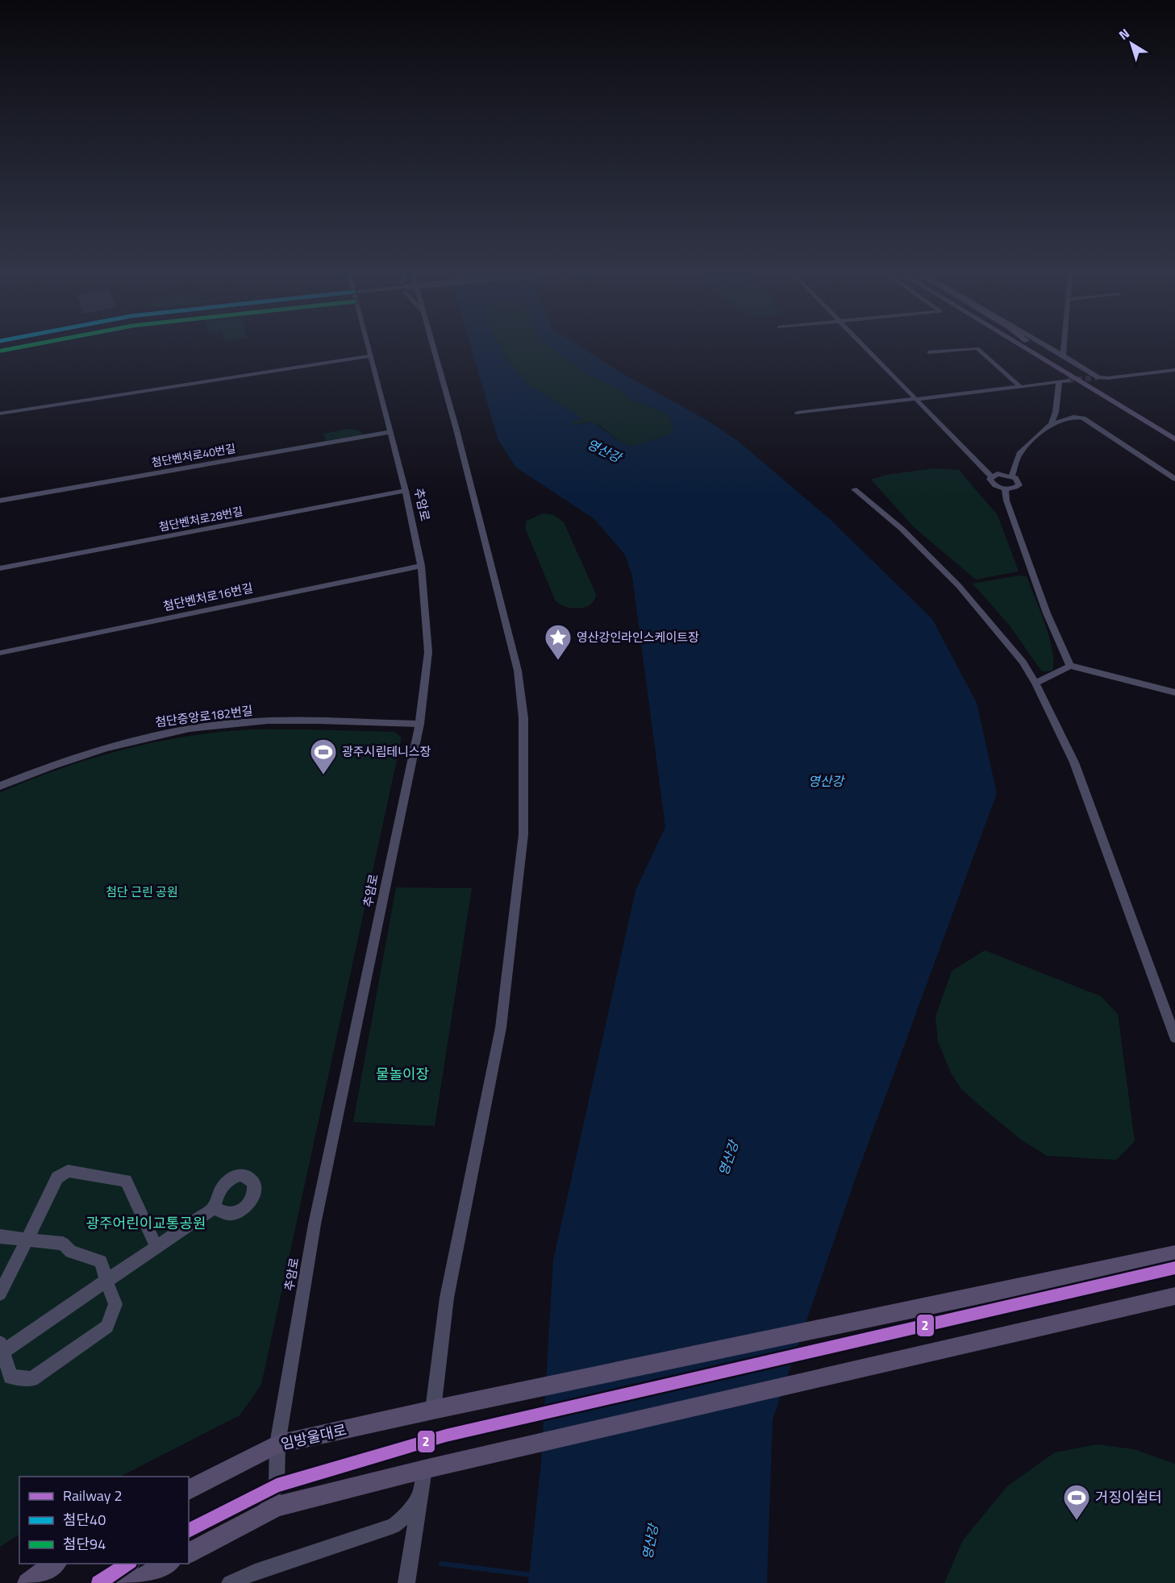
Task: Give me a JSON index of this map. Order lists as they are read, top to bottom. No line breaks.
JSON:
{"streets":{"main road":["임방울대로"],"street":["첨단벤처로40번길","추암로","첨단벤처로28번길","첨단벤처로16번길","첨단중앙로182번길"]},"crossings":[["첨단벤처로40번길","추암로"],["추암로","첨단벤처로28번길"],["추암로","첨단벤처로16번길"],["추암로","첨단중앙로182번길"],["추암로","임방울대로"]],"water":["영산강"],"parks":["첨단 근린 공원","물놀이장","광주어린이교통공원"],"places":{"place":["영산강인라인스케이트장"],"sports":["광주시립테니스장","거징이쉼터"]},"lines":["transit line 첨단94","rail line 2"],"legend":["Railway 2","첨단40","첨단94"],"north":"top left"}
